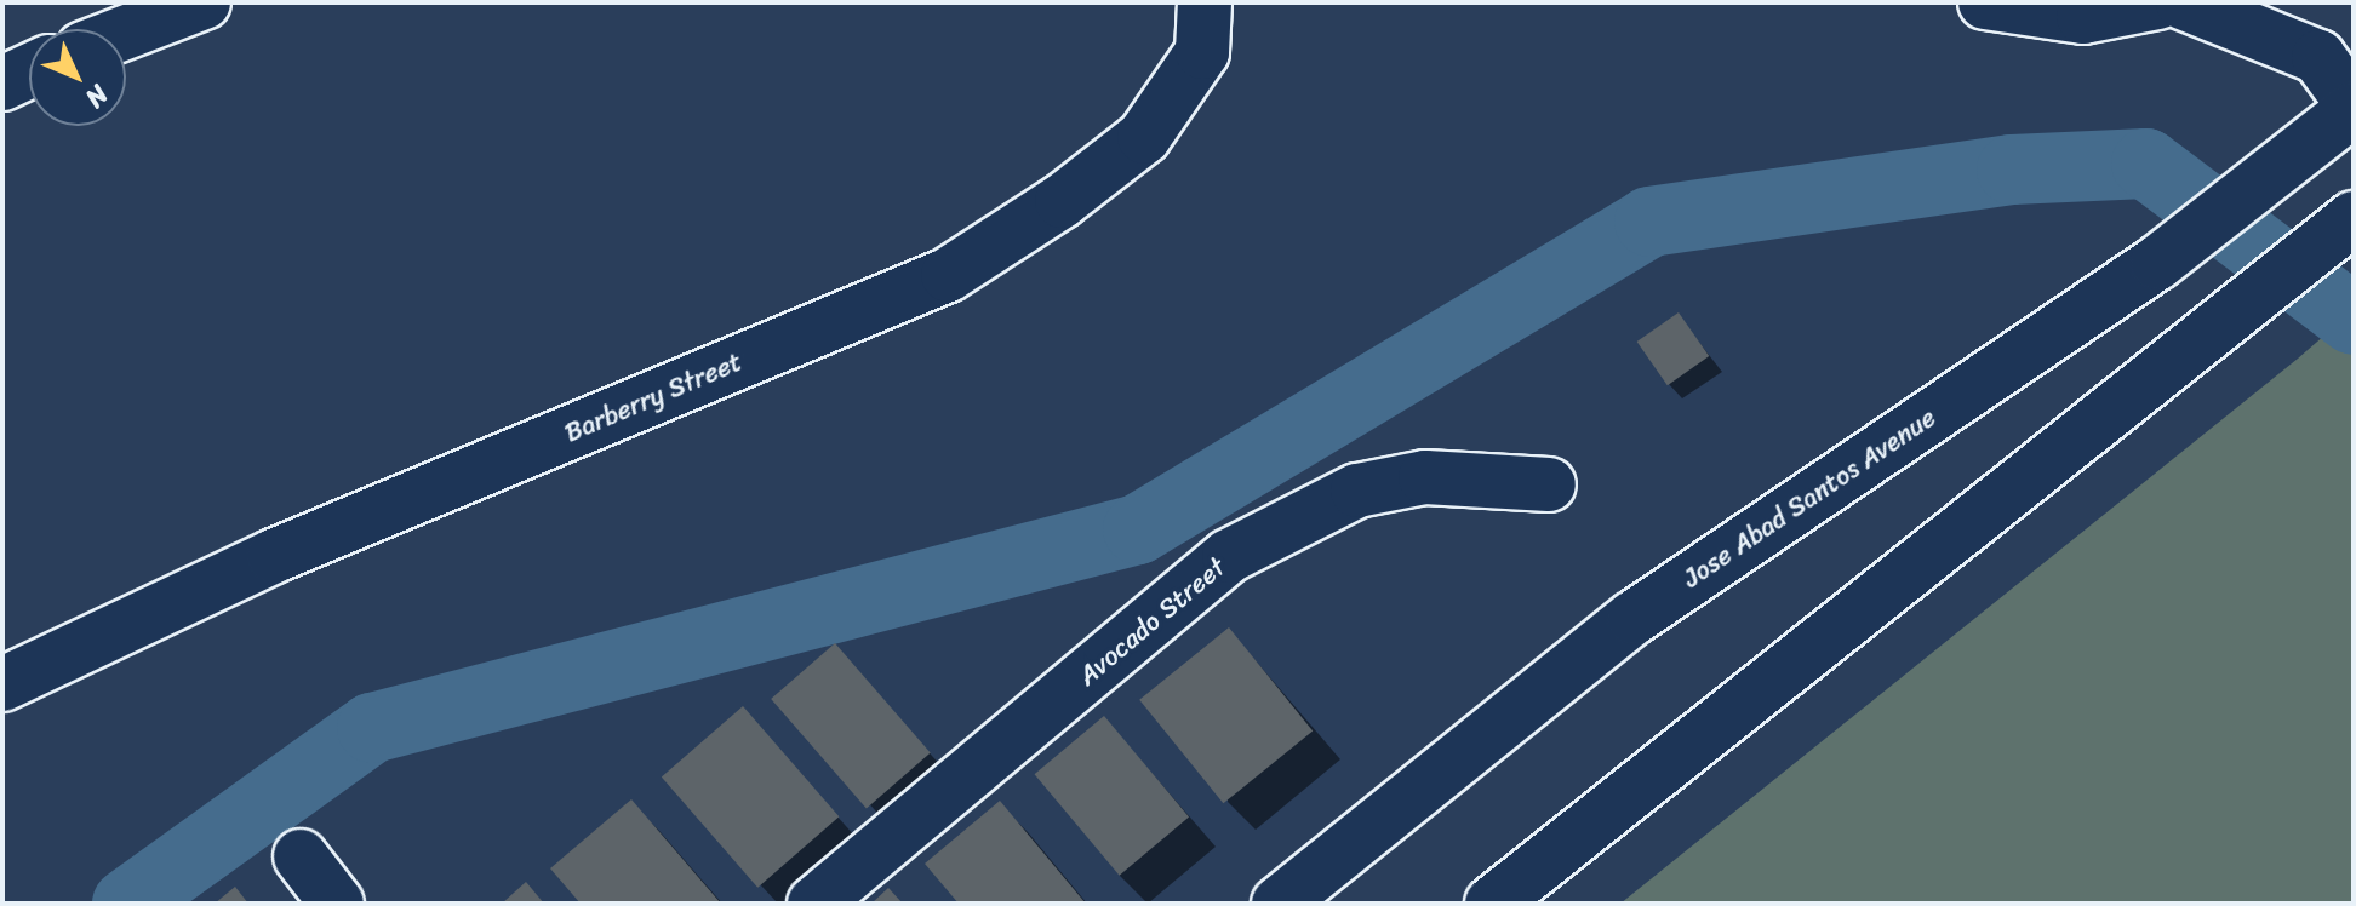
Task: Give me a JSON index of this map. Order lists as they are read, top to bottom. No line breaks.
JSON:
{"streets":{"street":["Barberry Street","Jose Abad Santos Avenue","Avocado Street"]},"north":"bottom right"}
